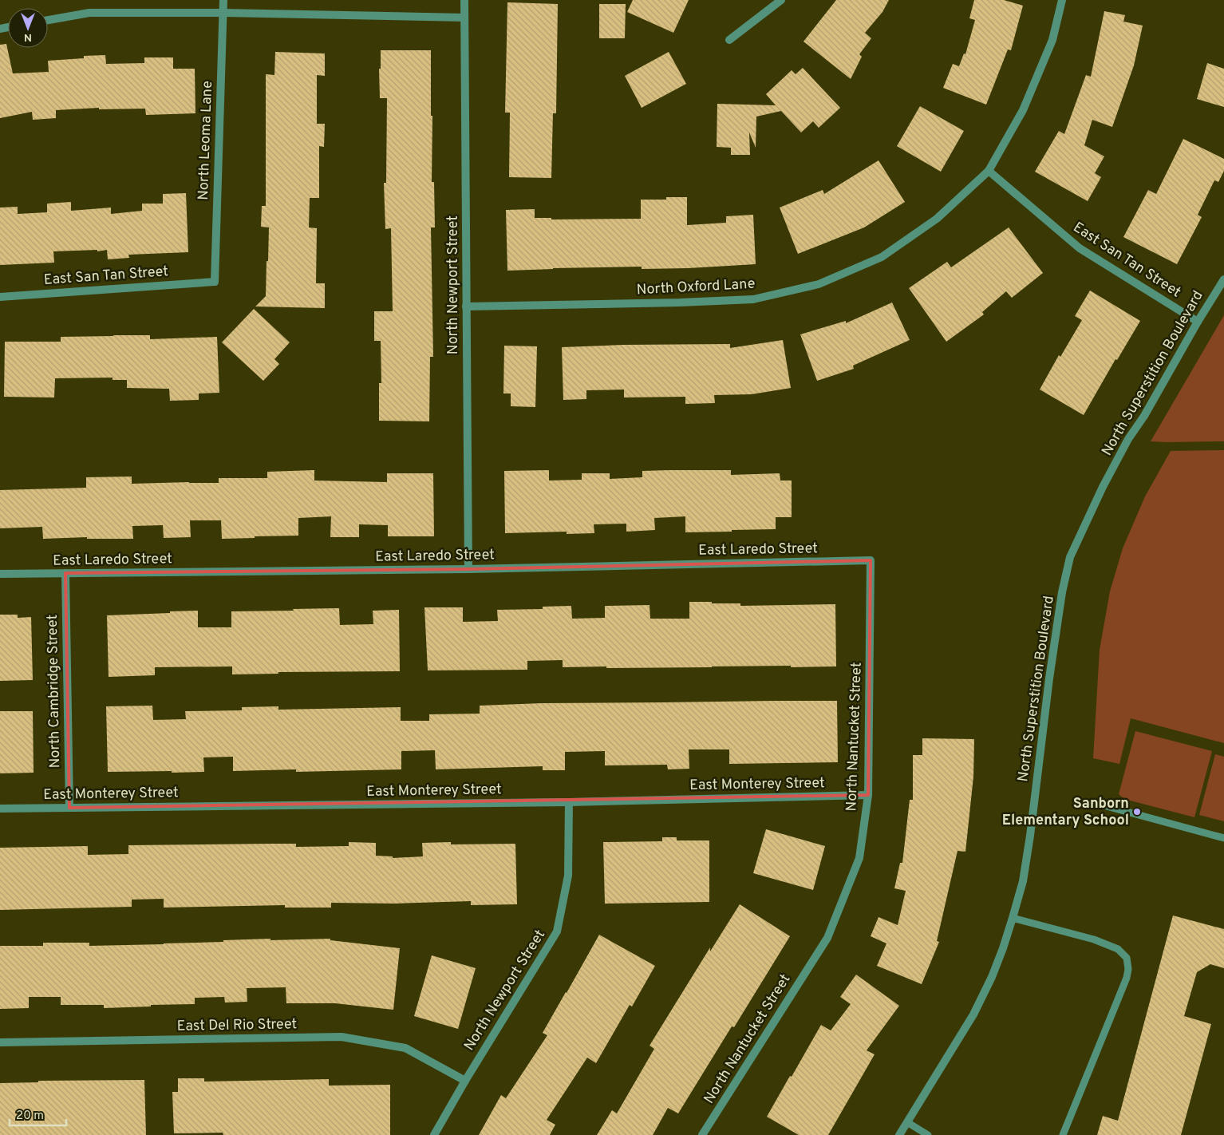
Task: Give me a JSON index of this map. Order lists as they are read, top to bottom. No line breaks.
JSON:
{"streets":{"street":["North Leoma Lane","East San Tan Street","North Newport Street","North Oxford Lane","North Superstition Boulevard","East Laredo Street","North Cambridge Street","North Nantucket Street","East Monterey Street","East Del Rio Street"]},"crossings":[["North Leoma Lane","East San Tan Street"],["East San Tan Street","North Oxford Lane"],["East San Tan Street","North Superstition Boulevard"],["North Newport Street","North Oxford Lane"],["North Newport Street","East Laredo Street"],["North Newport Street","East Monterey Street"],["North Newport Street","East Del Rio Street"],["East Laredo Street","North Cambridge Street"],["East Laredo Street","North Nantucket Street"],["North Cambridge Street","East Monterey Street"],["North Nantucket Street","East Monterey Street"]],"places":["Sanborn Elementary School"],"scale_bar":"20 m","north":"bottom"}
